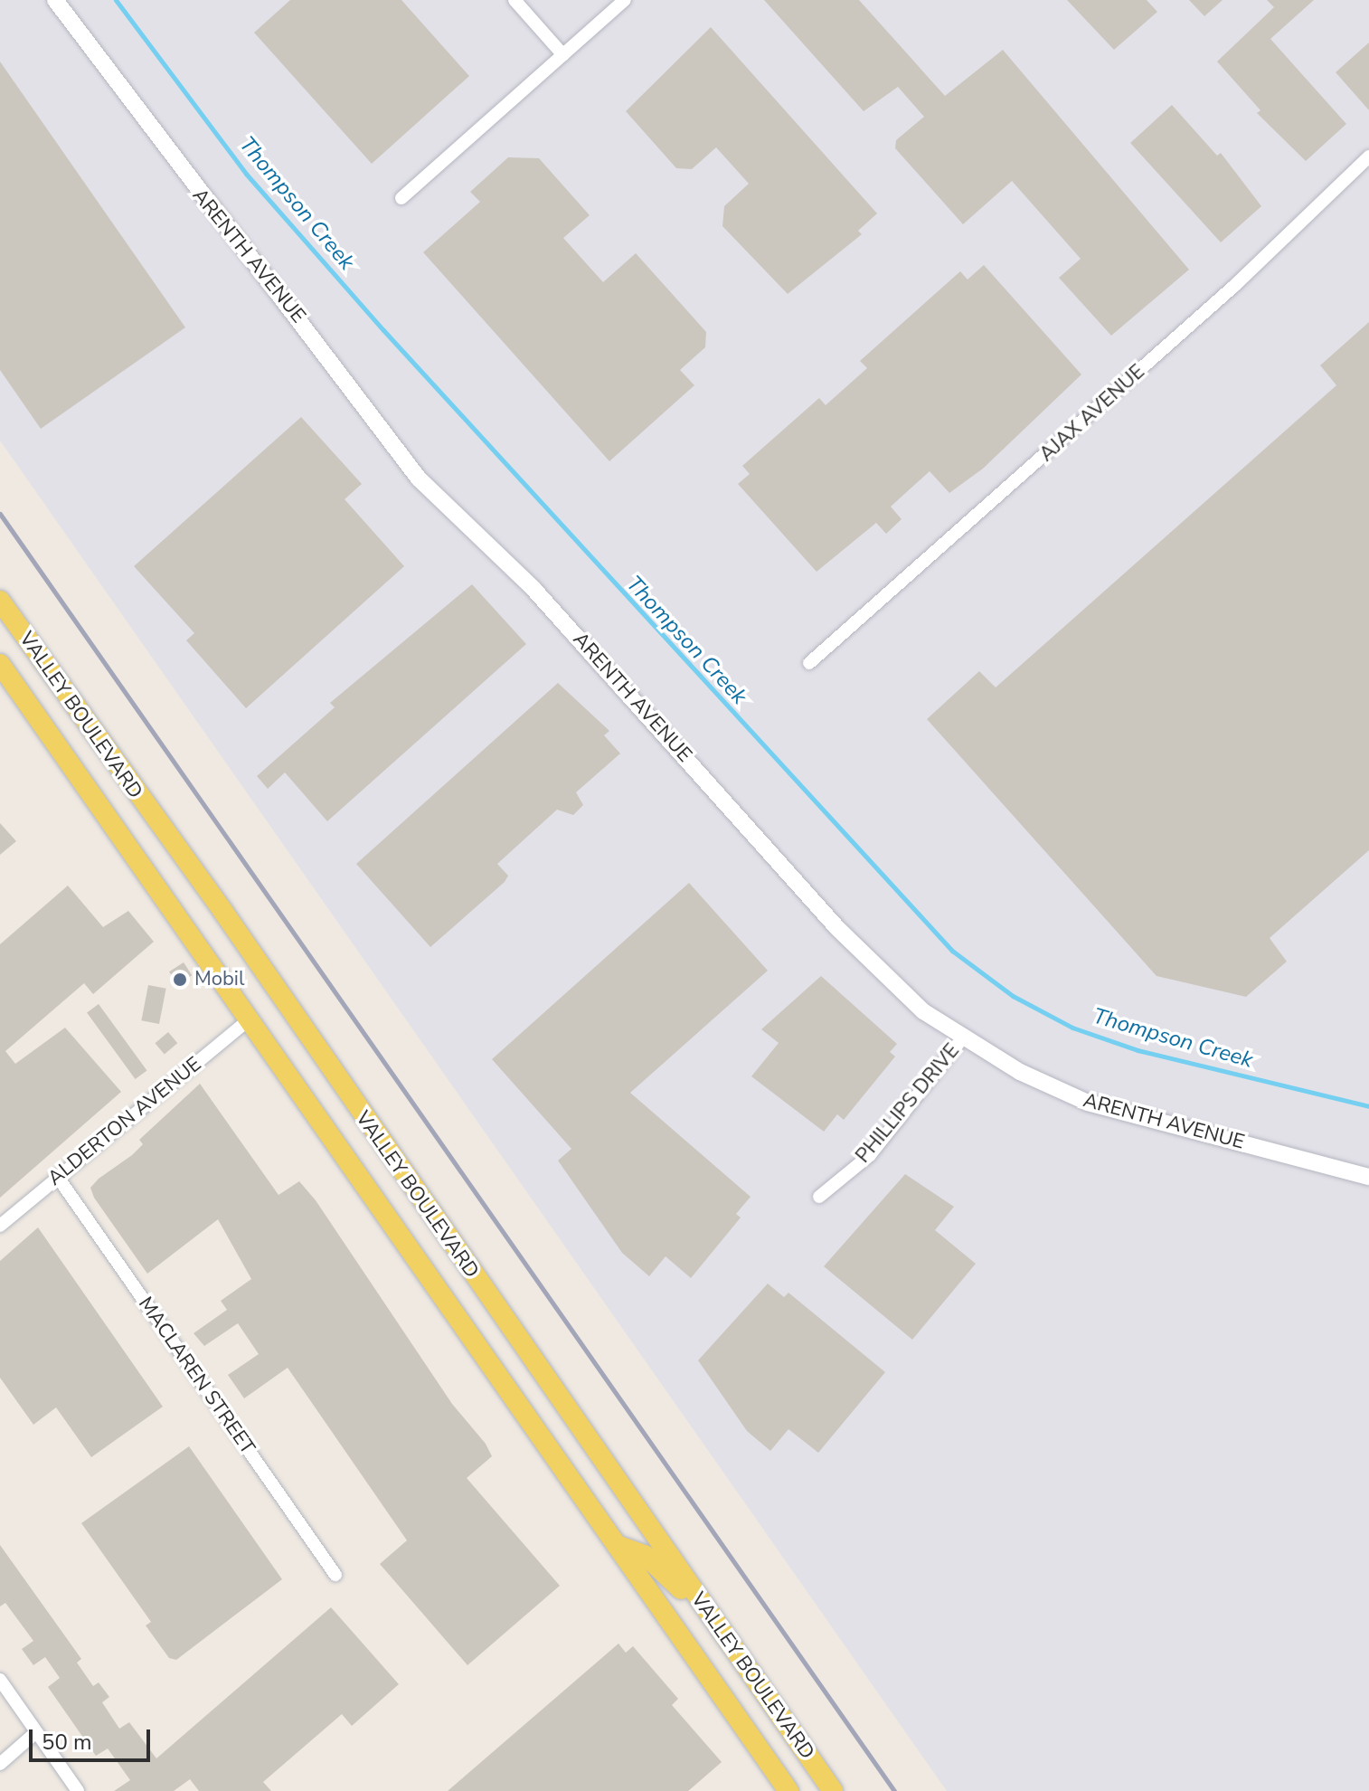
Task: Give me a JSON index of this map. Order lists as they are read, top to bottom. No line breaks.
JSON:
{"streets":{"main road":["VALLEY BOULEVARD"],"street":["ARENTH AVENUE","AJAX AVENUE","PHILLIPS DRIVE","ALDERTON AVENUE","MACLAREN STREET"]},"crossings":[["ARENTH AVENUE","PHILLIPS DRIVE"],["VALLEY BOULEVARD","ALDERTON AVENUE"],["ALDERTON AVENUE","MACLAREN STREET"]],"water":["Thompson Creek"],"places":["Mobil"],"scale_bar":"50 m"}
